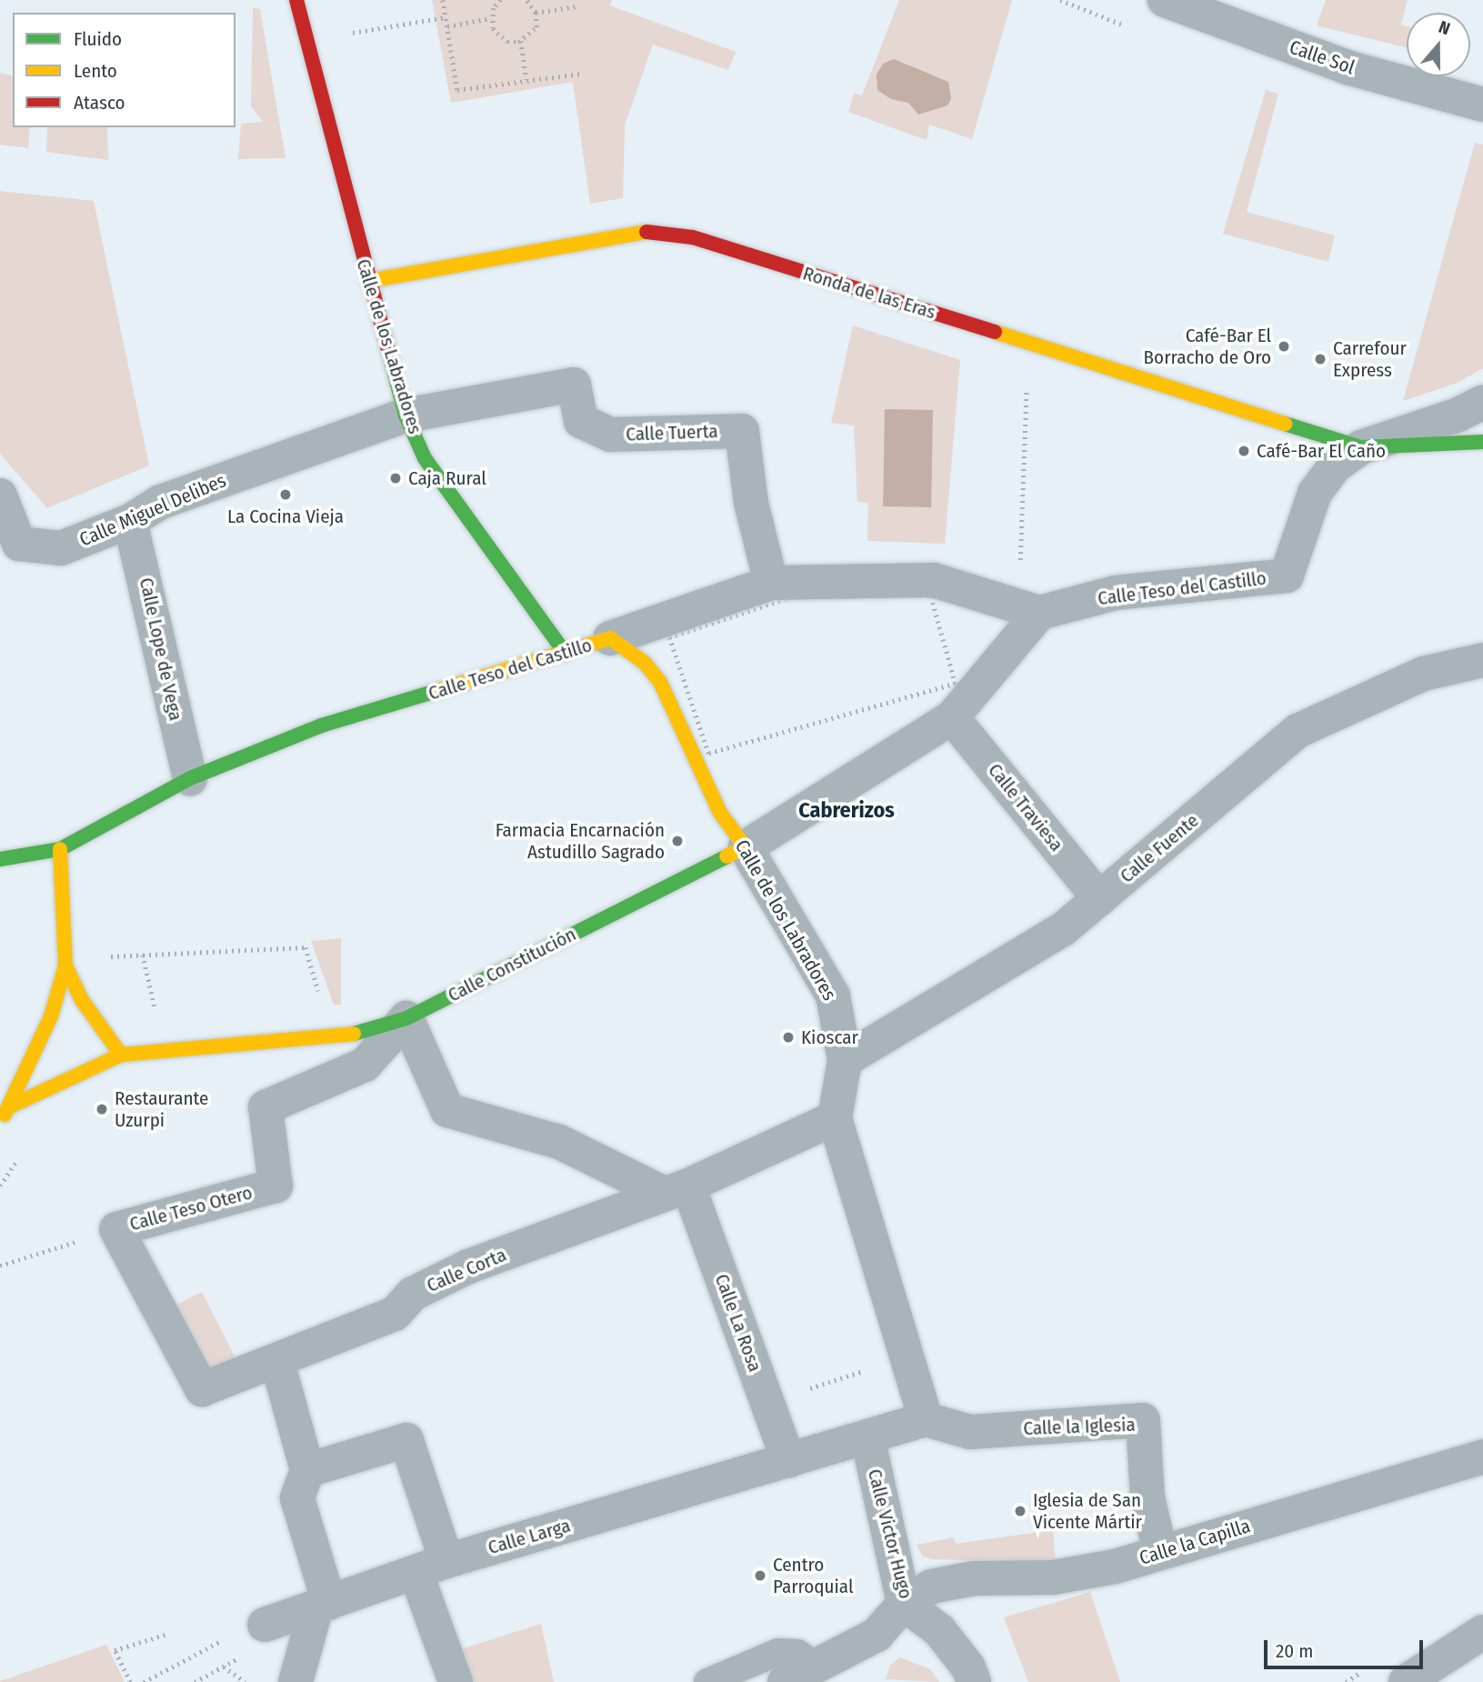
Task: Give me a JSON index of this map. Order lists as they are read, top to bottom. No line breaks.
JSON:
{"streets":{"street":["Calle Sol","Ronda de las Eras","Calle de los Labradores","Calle Tuerta","Calle Miguel Delibes","Calle Teso del Castillo","Calle Lope de Vega","Calle Traviesa","Calle Fuente","Calle Constitución","Calle Teso Otero","Calle Corta","Calle La Rosa","Calle la Iglesia","Calle Victor Hugo","Calle Larga","Calle la Capilla"]},"crossings":[["Ronda de las Eras","Calle de los Labradores"],["Ronda de las Eras","Calle Teso del Castillo"],["Calle de los Labradores","Calle Tuerta"],["Calle de los Labradores","Calle Miguel Delibes"],["Calle de los Labradores","Calle Teso del Castillo"],["Calle de los Labradores","Calle Fuente"],["Calle de los Labradores","Calle Constitución"],["Calle de los Labradores","Calle Corta"],["Calle de los Labradores","Calle la Iglesia"],["Calle de los Labradores","Calle Larga"],["Calle Tuerta","Calle Miguel Delibes"],["Calle Tuerta","Calle Teso del Castillo"],["Calle Miguel Delibes","Calle Lope de Vega"],["Calle Teso del Castillo","Calle Lope de Vega"],["Calle Traviesa","Calle Fuente"],["Calle Traviesa","Calle Constitución"],["Calle Constitución","Calle Teso Otero"],["Calle Teso Otero","Calle Corta"],["Calle Corta","Calle La Rosa"],["Calle La Rosa","Calle Larga"],["Calle la Iglesia","Calle Larga"],["Calle la Iglesia","Calle la Capilla"],["Calle Victor Hugo","Calle Larga"],["Calle Victor Hugo","Calle la Capilla"]],"districts":["Cabrerizos"],"places":["Café-Bar El Borracho de Oro","Carrefour Express","Café-Bar El Caño","Caja Rural","La Cocina Vieja","Farmacia Encarnación Astudillo Sagrado","Kioscar","Restaurante Uzurpi","Iglesia de San Vicente Mártir","Centro Parroquial"],"legend":["Fluido","Lento","Atasco"],"scale_bar":"20 m","north":"top"}
